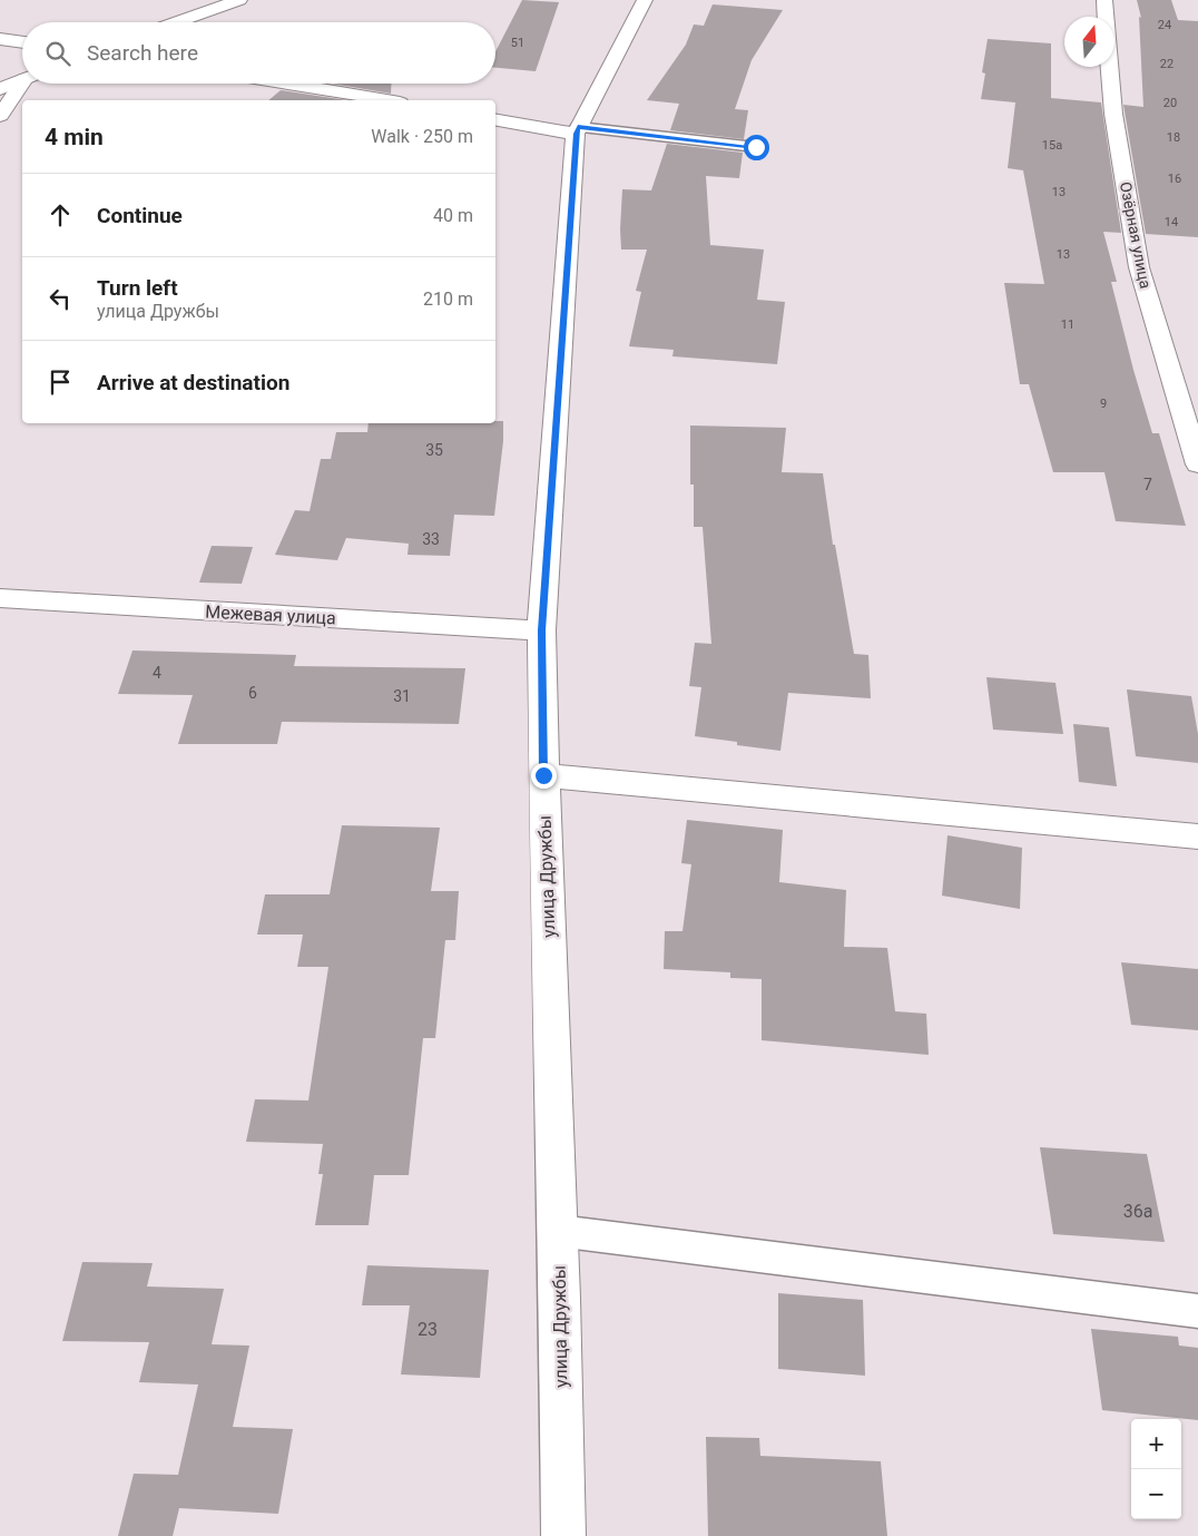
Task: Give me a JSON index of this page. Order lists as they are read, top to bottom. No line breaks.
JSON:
{"streets":{"street":["Озёрная улица","Межевая улица","улица Дружбы"]},"crossings":[["Межевая улица","улица Дружбы"]],"house_numbers":["24","51","22","20","18","15а","16","13","14","13","11","9","35","7","33","4","6","31","36а","23"],"north":"top","page":{"search":"Search here","heading":["4 min","Walk · 250 m"],"list":[["Continue","40 m"],["Turn left","улица Дружбы","210 m"],"Arrive at destination"],"map_buttons":["+","−"]}}
